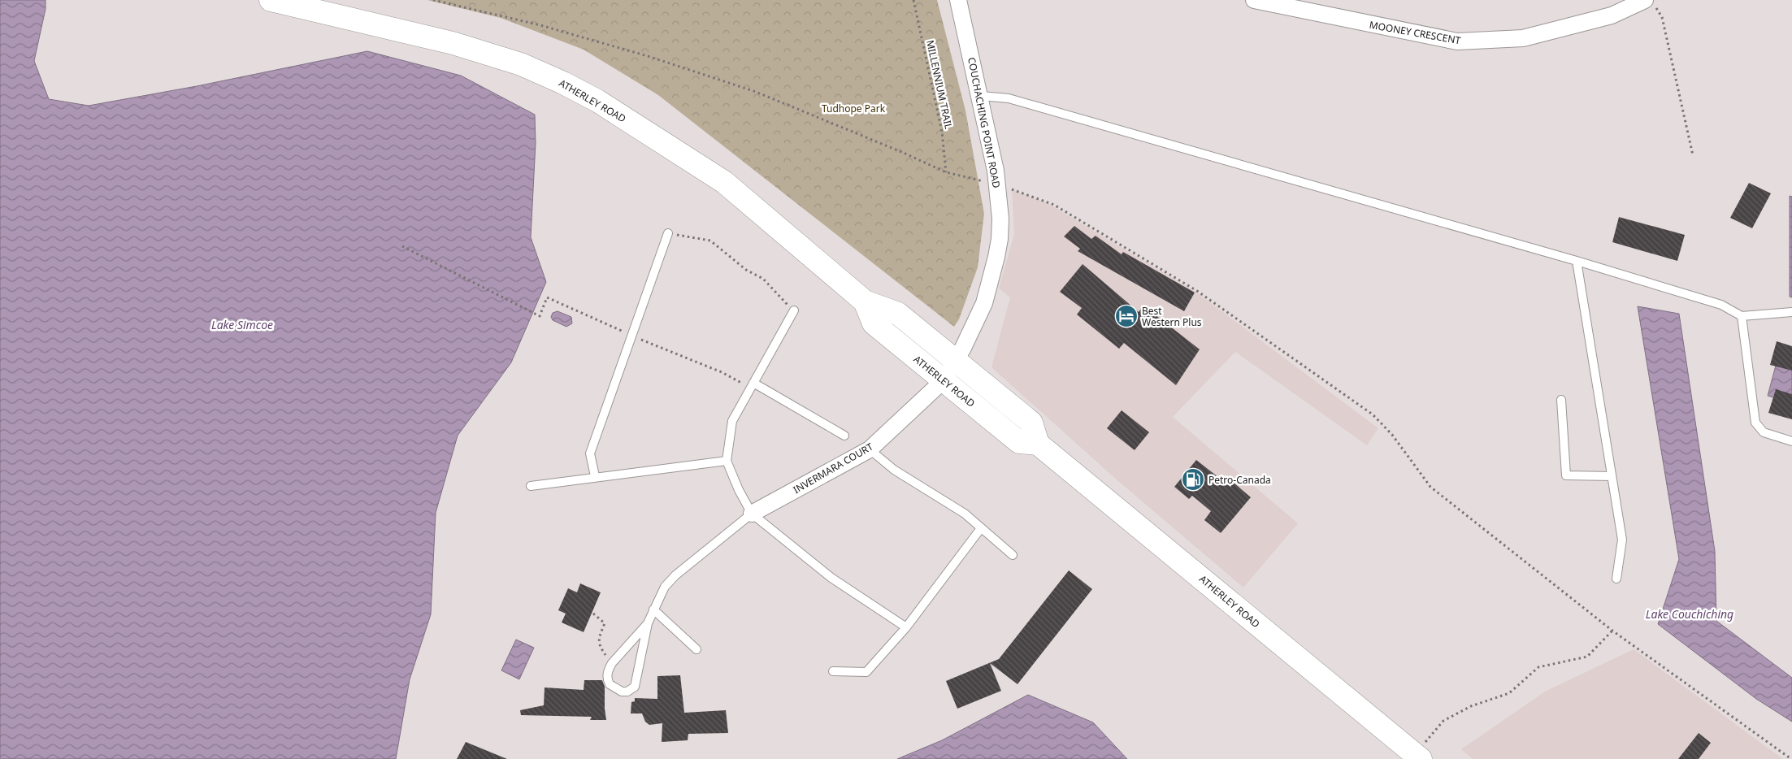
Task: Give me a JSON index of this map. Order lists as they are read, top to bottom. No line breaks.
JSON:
{"streets":{"highway":["ATHERLEY ROAD"],"street":["MOONEY CRESCENT","COUCHACHING POINT ROAD","INVERMARA COURT"],"path":["MILLENNIUM TRAIL"]},"crossings":[["ATHERLEY ROAD","COUCHACHING POINT ROAD"],["ATHERLEY ROAD","INVERMARA COURT"],["COUCHACHING POINT ROAD","INVERMARA COURT"]],"water":["Lake Simcoe","Lake Couchiching"],"parks":["Tudhope Park"],"places":{"hotel":["Best Western Plus"],"fuel station":["Petro-Canada"]}}
